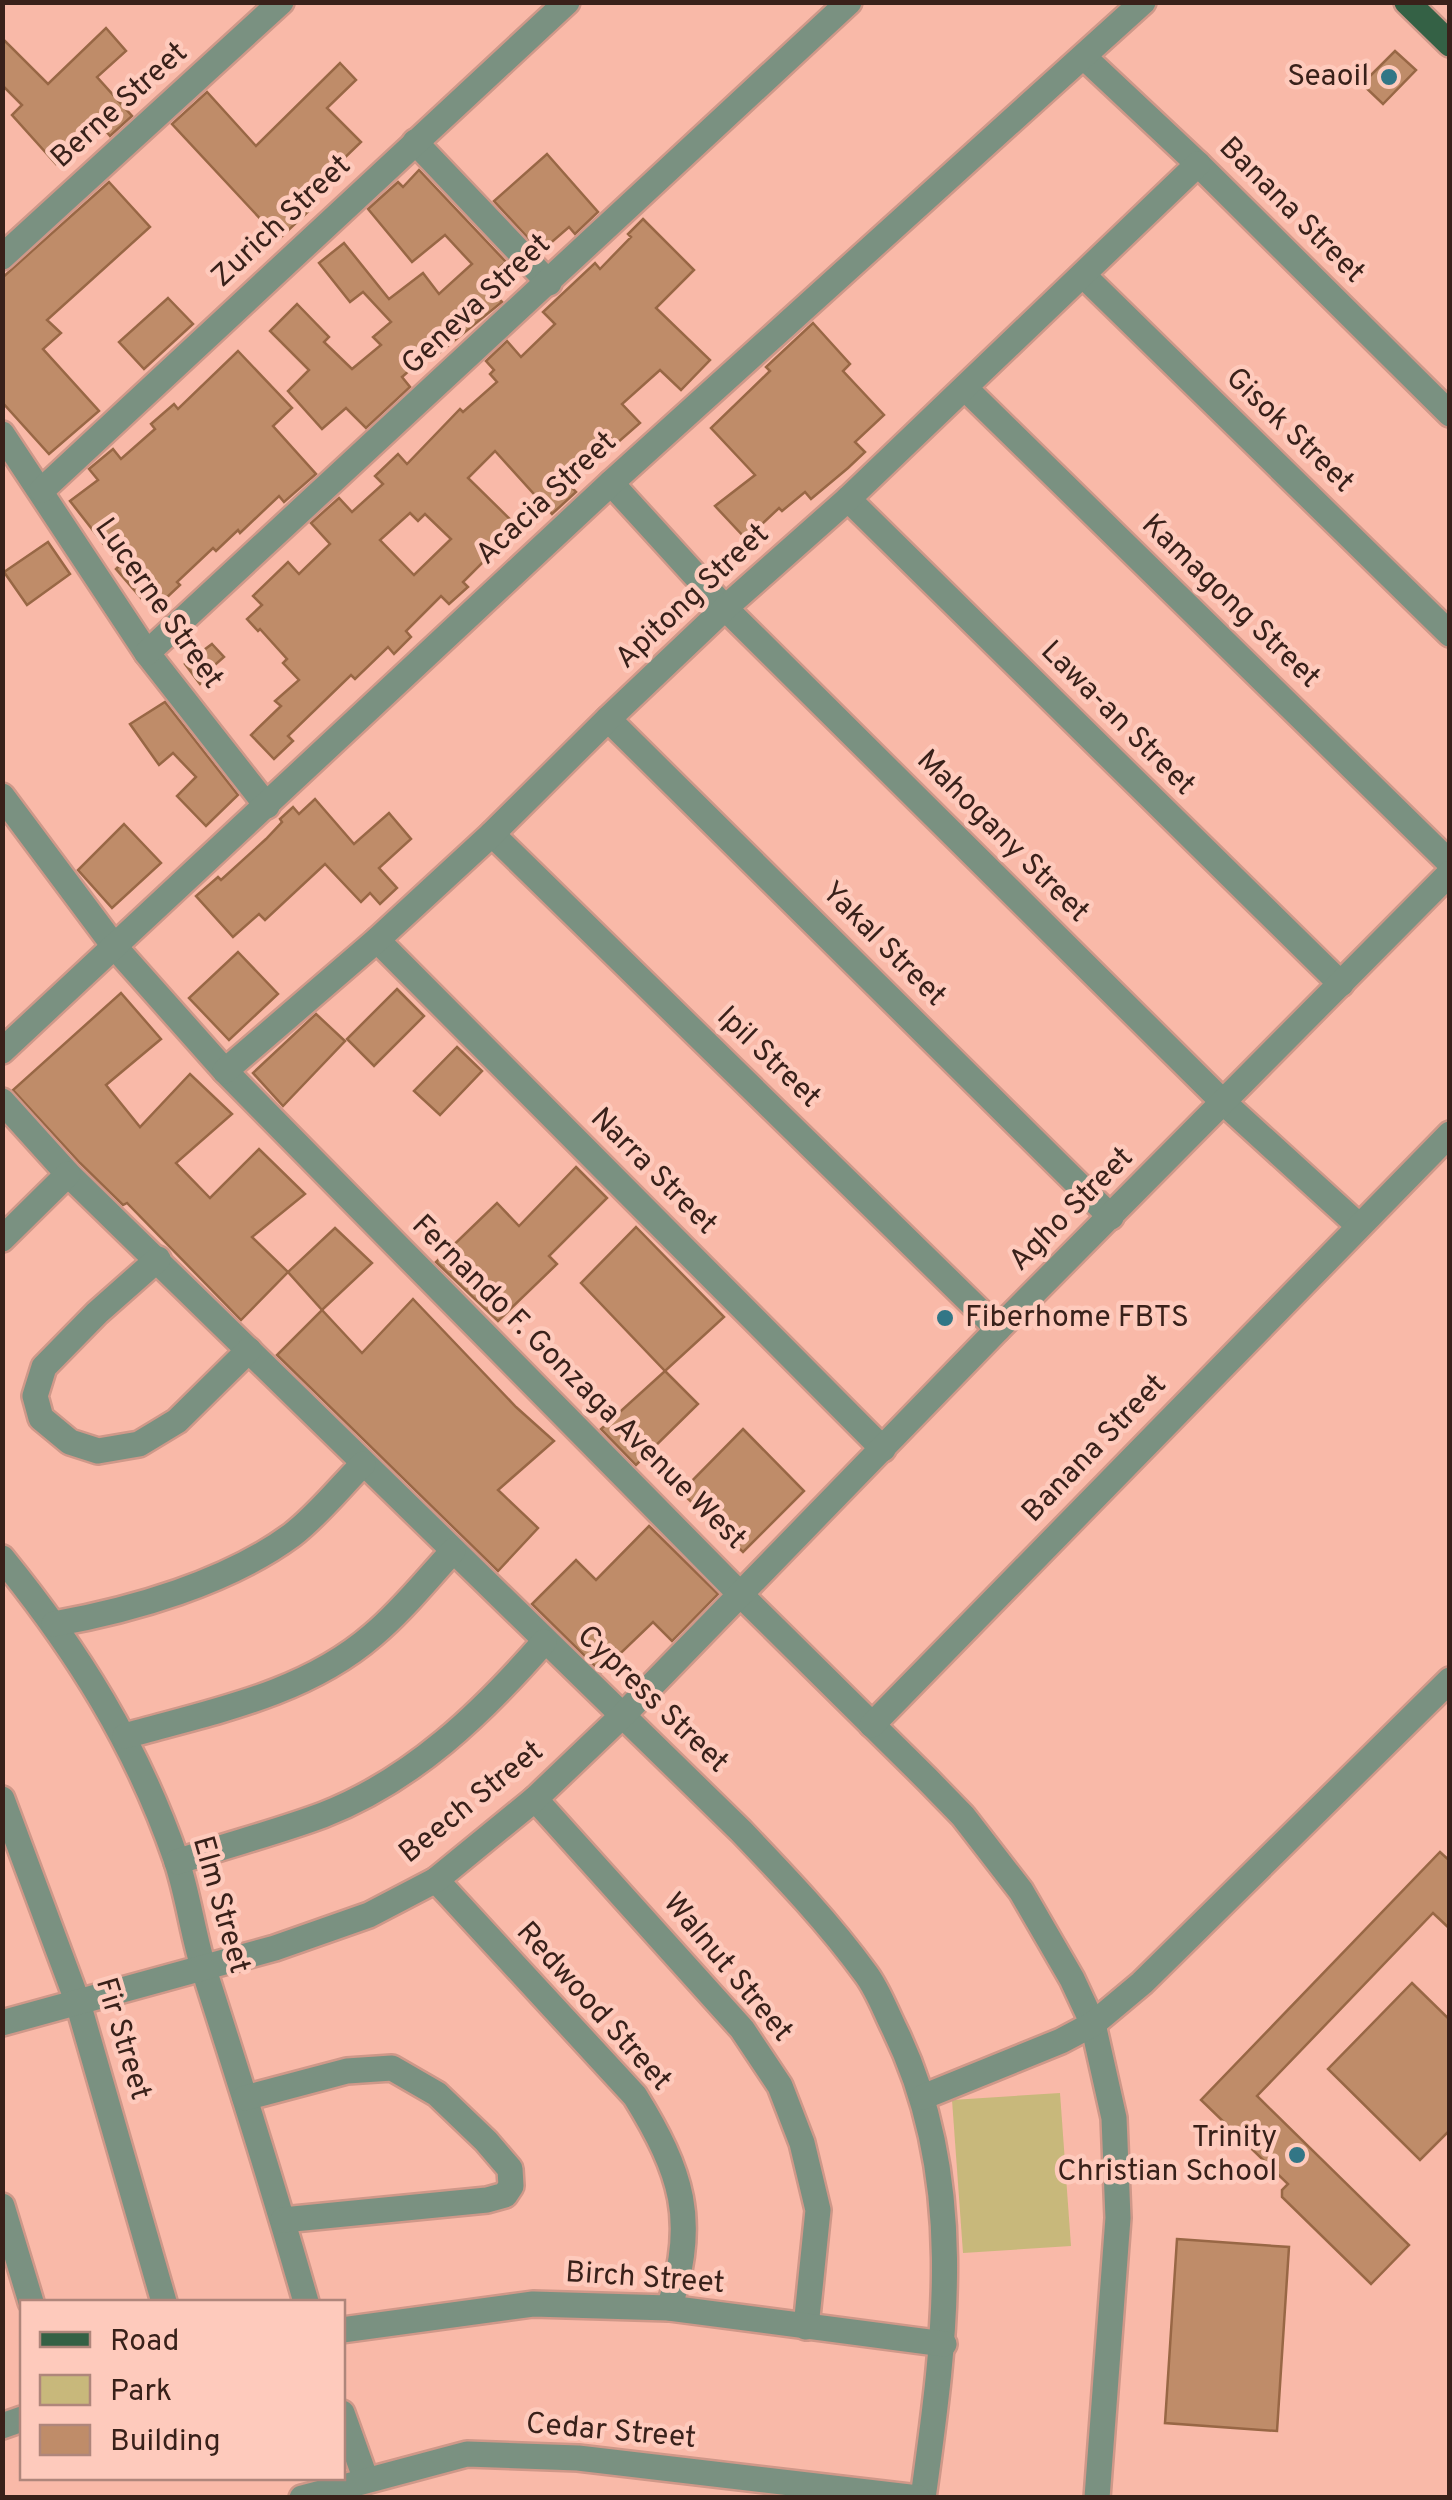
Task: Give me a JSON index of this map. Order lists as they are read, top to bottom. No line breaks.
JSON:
{"streets":{"street":["Berne Street","Banana Street","Zurich Street","Geneva Street","Gisok Street","Acacia Street","Apitong Street","Kamagong Street","Lucerne Street","Lawa-an Street","Mahogany Street","Yakal Street","Ipil Street","Narra Street","Agho Street","Fernando F. Gonzaga Avenue West","Cypress Street","Beech Street","Elm Street","Walnut Street","Redwood Street","Fir Street","Birch Street","Cedar Street"]},"crossings":[["Banana Street","Acacia Street"],["Banana Street","Apitong Street"],["Banana Street","Mahogany Street"],["Banana Street","Fernando F. Gonzaga Avenue West"],["Zurich Street","Lucerne Street"],["Geneva Street","Lucerne Street"],["Gisok Street","Apitong Street"],["Acacia Street","Lucerne Street"],["Acacia Street","Mahogany Street"],["Acacia Street","Fernando F. Gonzaga Avenue West"],["Apitong Street","Kamagong Street"],["Apitong Street","Lawa-an Street"],["Apitong Street","Mahogany Street"],["Apitong Street","Yakal Street"],["Apitong Street","Ipil Street"],["Apitong Street","Narra Street"],["Apitong Street","Fernando F. Gonzaga Avenue West"],["Lawa-an Street","Agho Street"],["Mahogany Street","Agho Street"],["Yakal Street","Agho Street"],["Ipil Street","Agho Street"],["Narra Street","Agho Street"],["Agho Street","Fernando F. Gonzaga Avenue West"],["Agho Street","Beech Street"],["Fernando F. Gonzaga Avenue West","Beech Street"],["Cypress Street","Beech Street"],["Cypress Street","Birch Street"],["Cypress Street","Cedar Street"],["Beech Street","Elm Street"],["Beech Street","Walnut Street"],["Beech Street","Redwood Street"],["Beech Street","Fir Street"],["Walnut Street","Birch Street"],["Redwood Street","Birch Street"]],"places":["Seaoil","Fiberhome FBTS","Trinity Christian School"],"legend":["Road","Park","Building"]}
